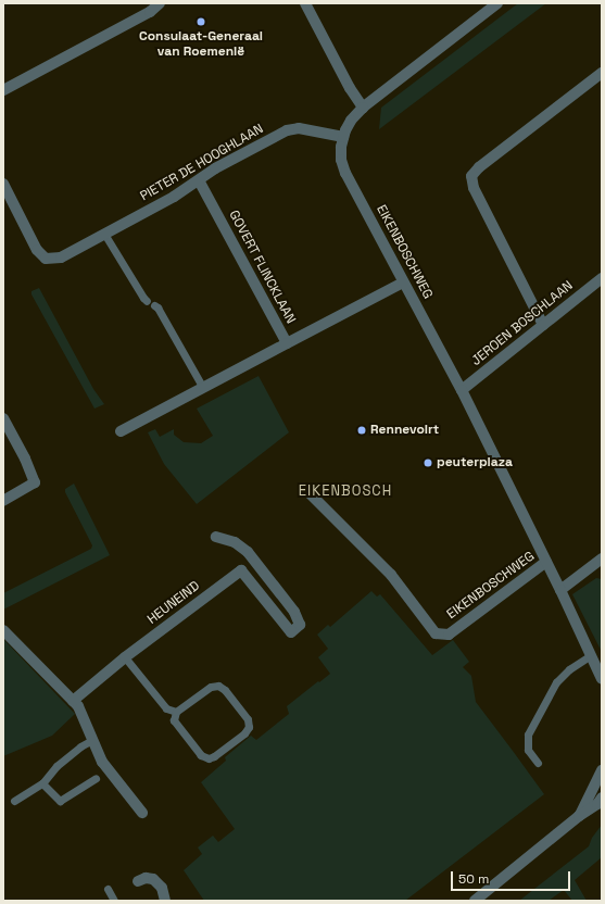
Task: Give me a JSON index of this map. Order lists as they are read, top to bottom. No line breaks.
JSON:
{"streets":{"street":["PIETER DE HOOGHLAAN","EIKENBOSCHWEG","GOVERT FLINCKLAAN","JEROEN BOSCHLAAN","HEUNEIND"]},"crossings":[["PIETER DE HOOGHLAAN","EIKENBOSCHWEG"],["PIETER DE HOOGHLAAN","GOVERT FLINCKLAAN"],["EIKENBOSCHWEG","GOVERT FLINCKLAAN"],["EIKENBOSCHWEG","JEROEN BOSCHLAAN"]],"districts":["EIKENBOSCH"],"places":["Consulaat-Generaal van Roemenië","Rennevoirt","peuterplaza"],"scale_bar":"50 m"}
